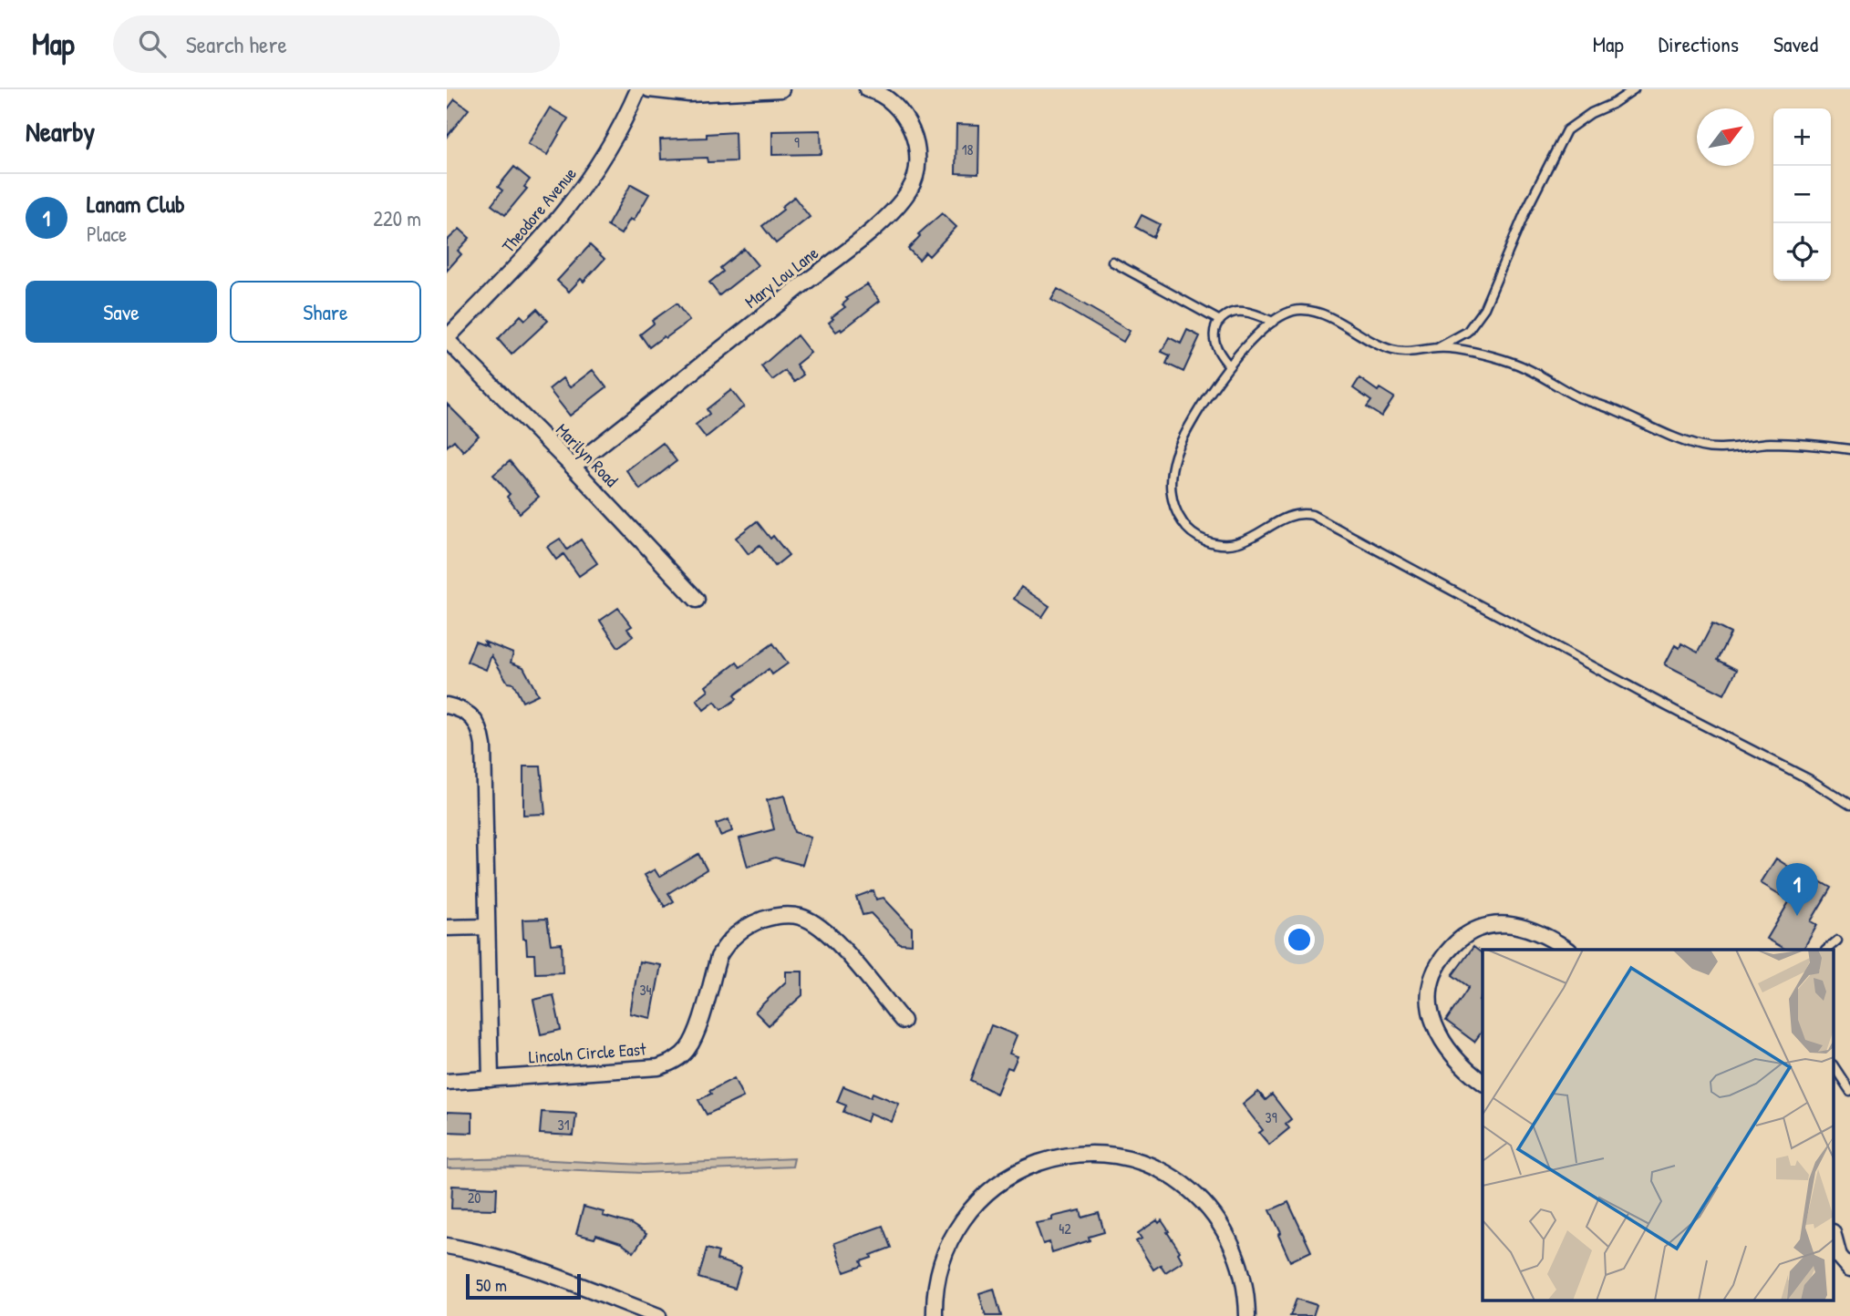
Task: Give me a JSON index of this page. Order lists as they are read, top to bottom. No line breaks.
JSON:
{"streets":{"street":["Theodore Avenue","Mary Lou Lane","Marilyn Road","Lincoln Circle East"]},"crossings":[["Theodore Avenue","Marilyn Road"],["Mary Lou Lane","Marilyn Road"]],"house_numbers":["9","18","34","39","31","20","42"],"scale_bar":"50 m","north":"top right","page":{"header":"Map","search":"Search here","nav":["Map","Directions","Saved"],"heading":"Nearby","map_buttons":["+","−"],"list":[{"mark":"1","name":"Lanam Club","note":"Place","value":"220 m"}],"buttons":["Save","Share"],"pins":"1","scale":"50 m"}}
